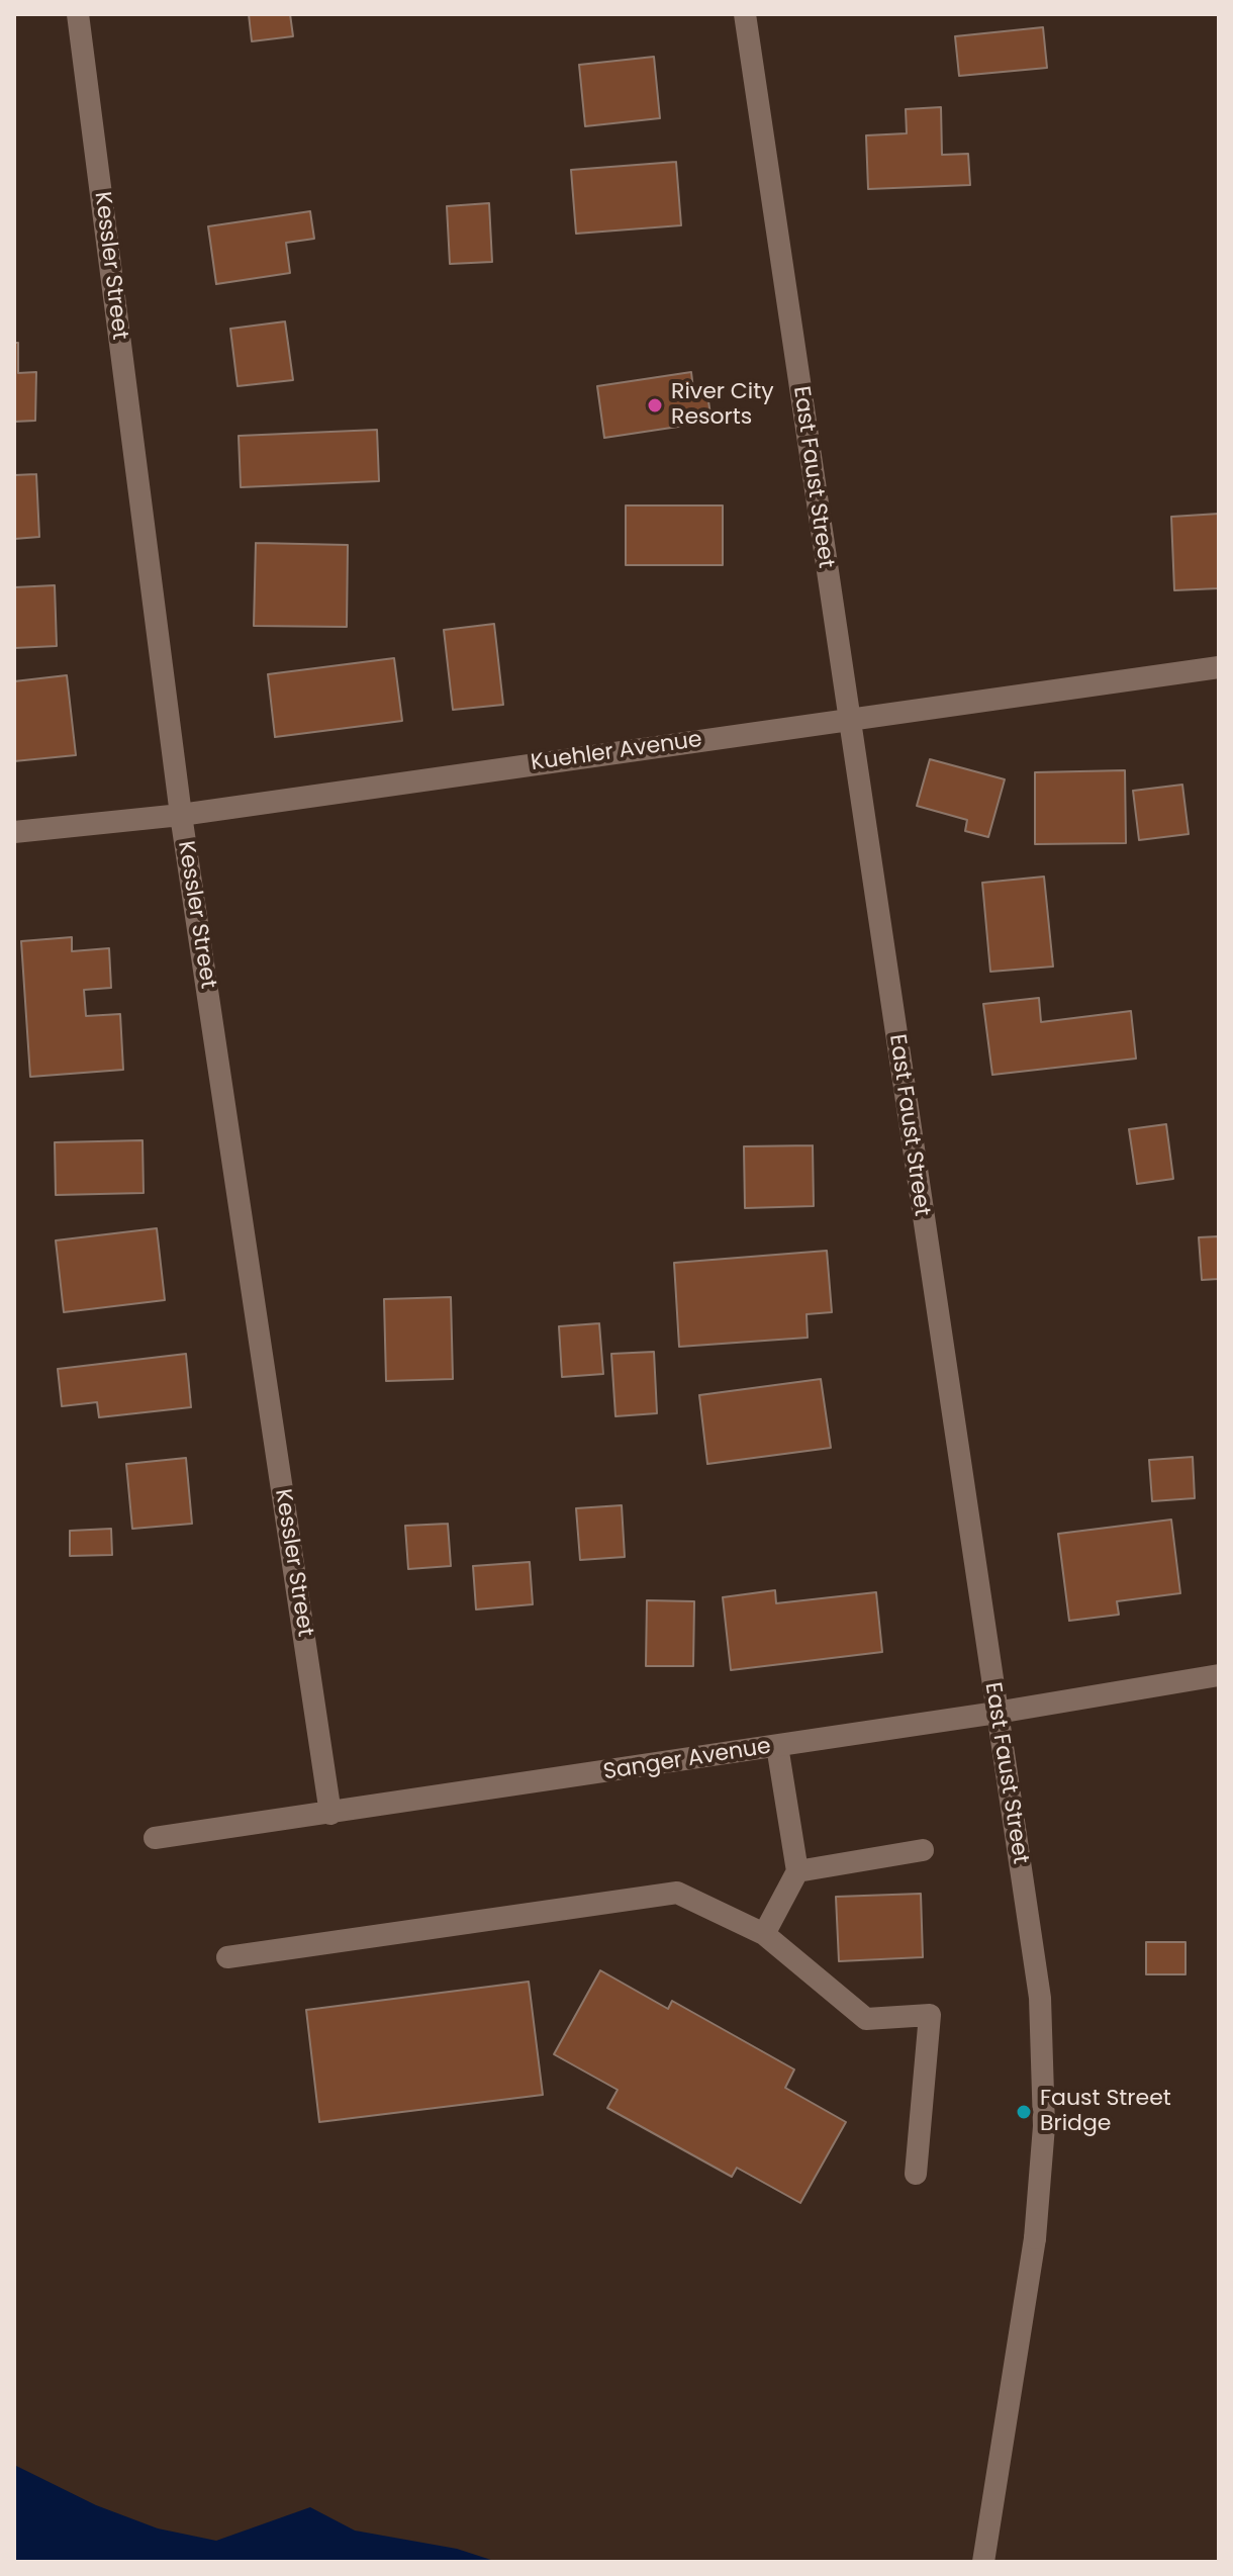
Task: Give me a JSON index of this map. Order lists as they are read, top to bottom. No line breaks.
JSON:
{"streets":{"street":["Kessler Street","East Faust Street","Kuehler Avenue","Sanger Avenue"]},"crossings":[["Kessler Street","Kuehler Avenue"],["Kessler Street","Sanger Avenue"],["East Faust Street","Kuehler Avenue"],["East Faust Street","Sanger Avenue"]],"places":["River City Resorts","Faust Street Bridge"]}
